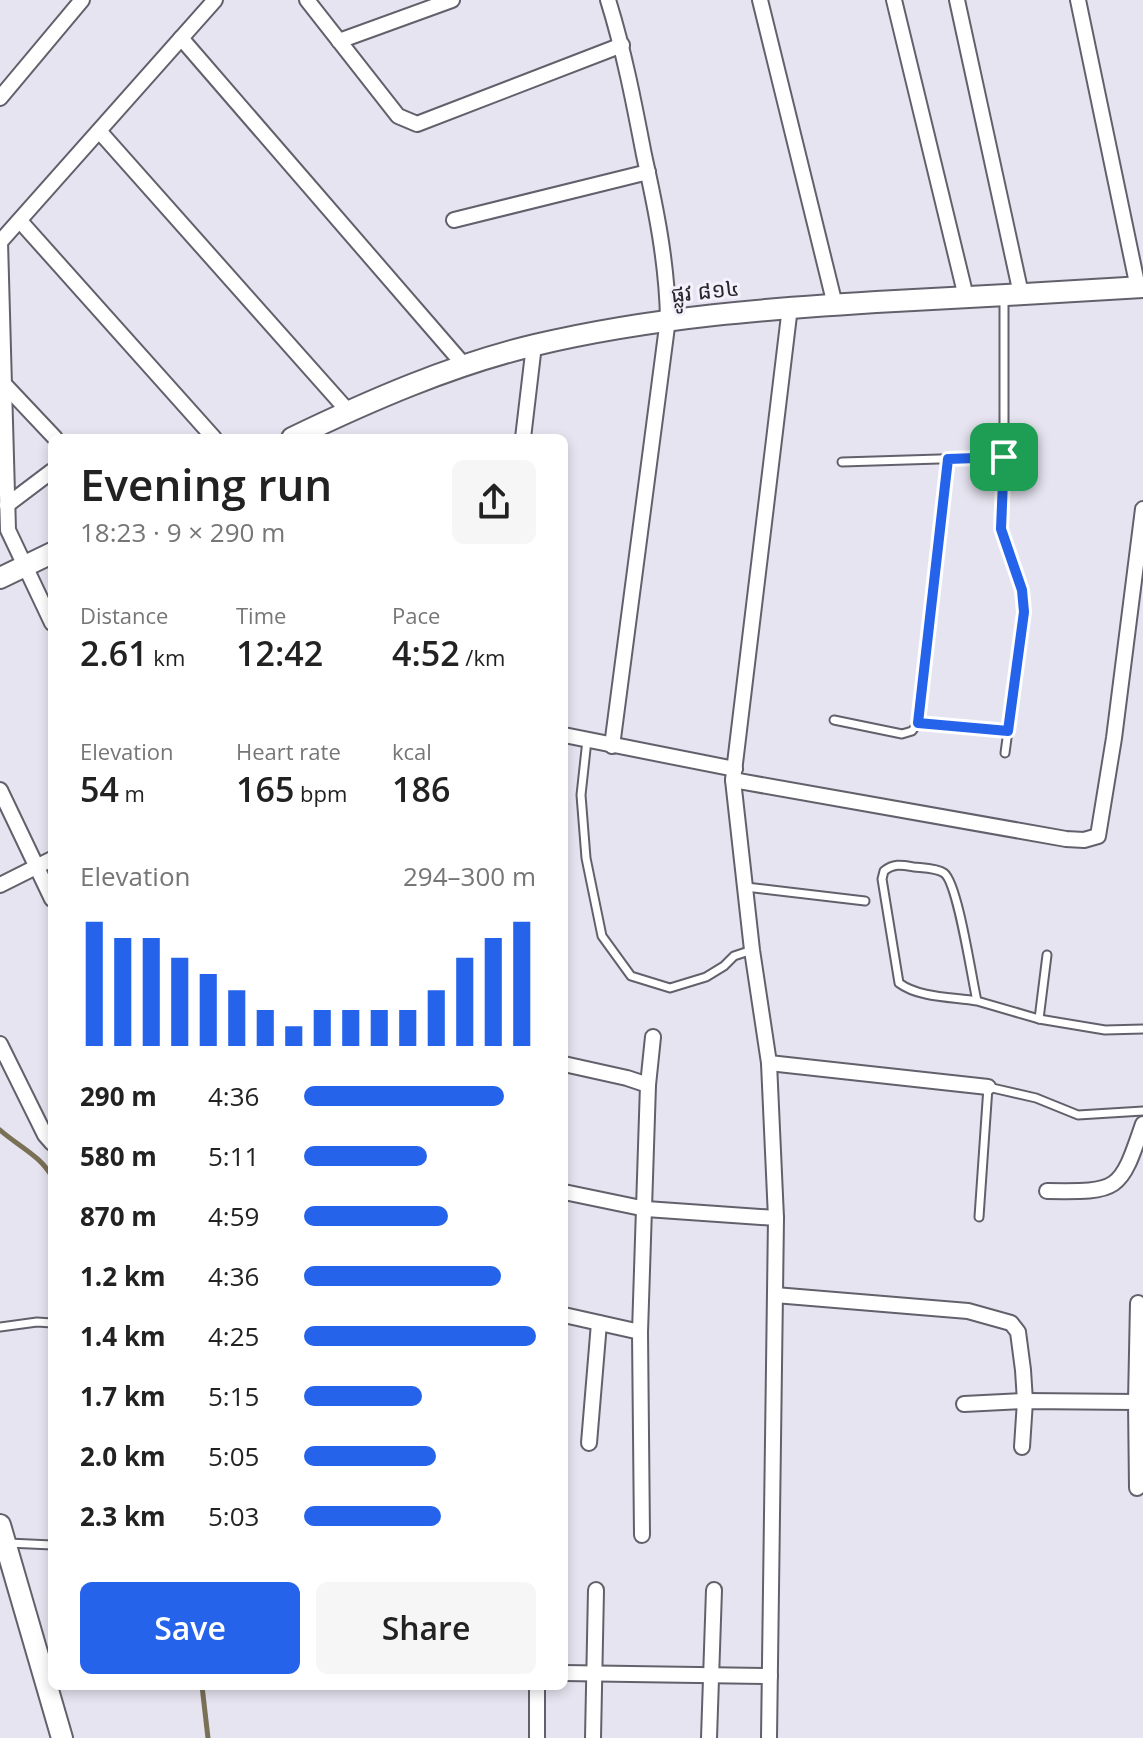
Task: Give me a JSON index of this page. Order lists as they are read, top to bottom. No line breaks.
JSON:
{"streets":{"street":["ផ្លូវ ៨១៤"]},"page":{"heading":["Evening run","18:23 · 9 × 290 m"],"stats":[["Distance","2.61 km"],["Time","12:42"],["Pace","4:52 /km"],["Elevation","54 m"],["Heart rate","165 bpm"],["kcal","186"]],"chart":["Elevation","294–300 m"],"list":[{"name":"290 m","note":"4:36"},{"name":"580 m","note":"5:11"},{"name":"870 m","note":"4:59"},{"name":"1.2 km","note":"4:36"},{"name":"1.4 km","note":"4:25"},{"name":"1.7 km","note":"5:15"},{"name":"2.0 km","note":"5:05"},{"name":"2.3 km","note":"5:03"}],"buttons":["Save","Share"]}}
